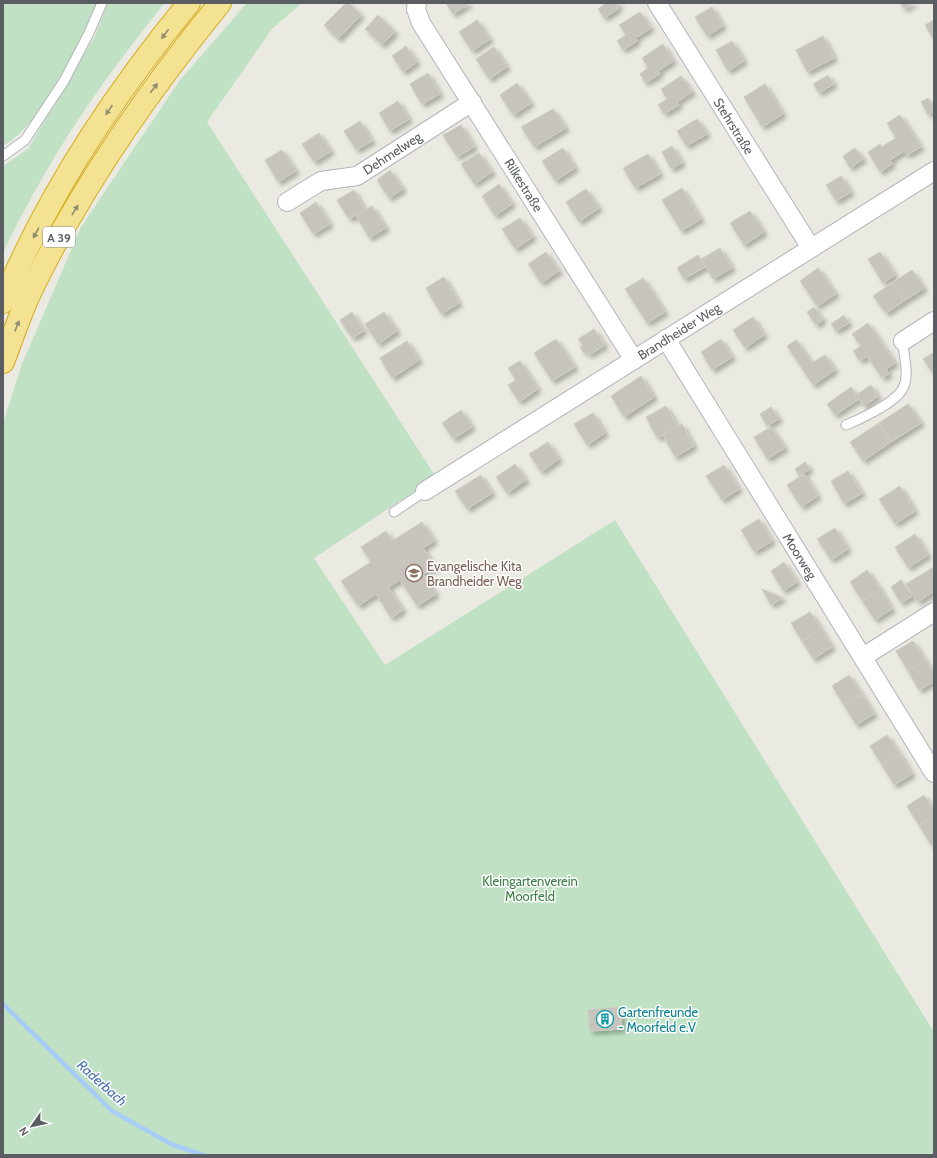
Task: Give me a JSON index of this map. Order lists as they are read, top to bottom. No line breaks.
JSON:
{"streets":{"highway":["A 39"],"street":["Stehrstraße","Dehmelweg","Rilkestraße","Brandheider Weg","Moorweg"]},"crossings":[["Stehrstraße","Brandheider Weg"],["Dehmelweg","Rilkestraße"],["Rilkestraße","Brandheider Weg"],["Brandheider Weg","Moorweg"]],"water":["Raderbach"],"parks":["Kleingartenverein Moorfeld"],"places":{"school or university":["Evangelische Kita Brandheider Weg"],"building":["Gartenfreunde - Moorfeld e.V"]},"north":"bottom left"}
